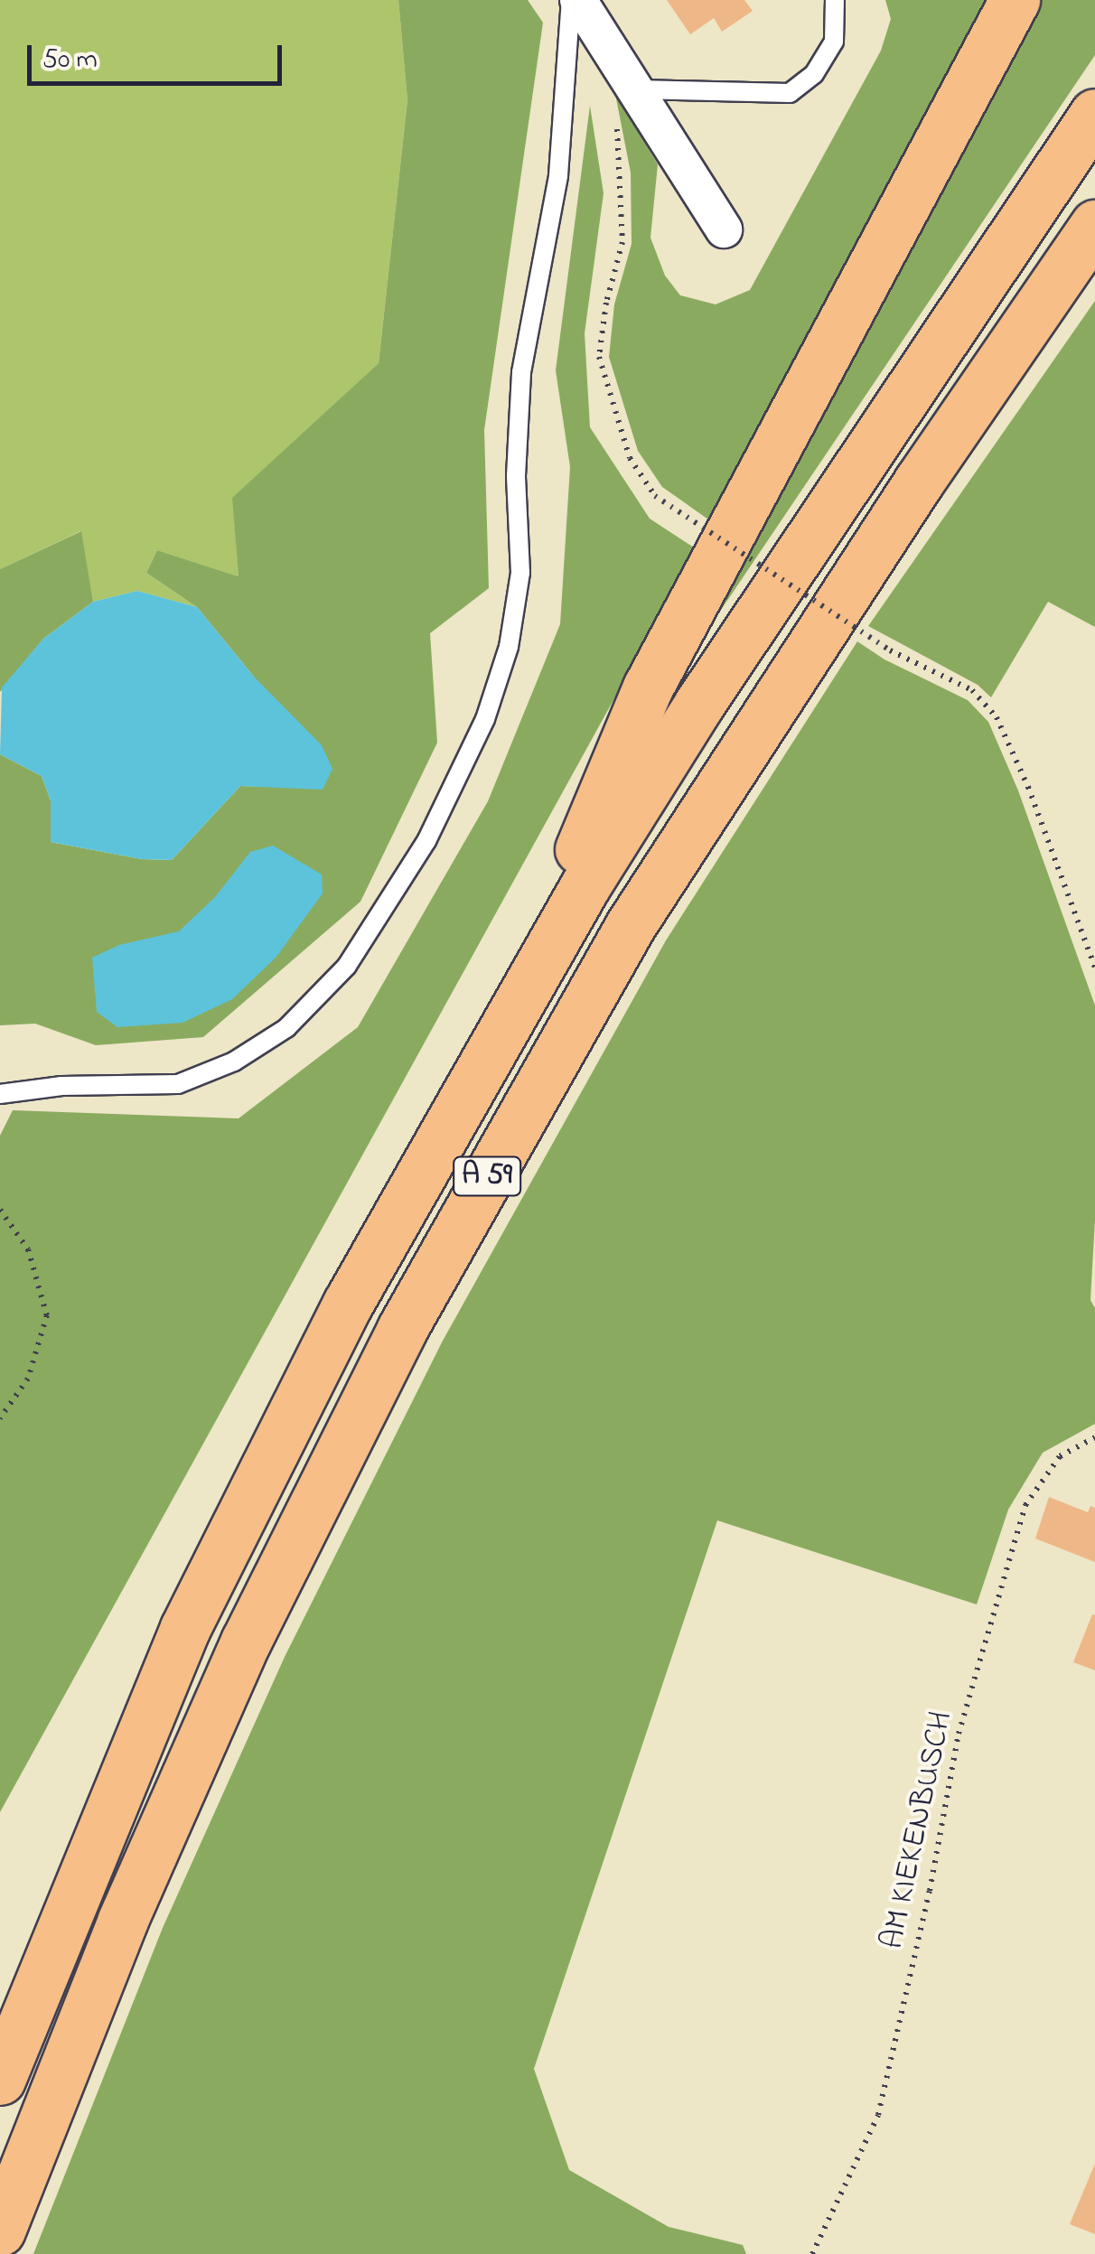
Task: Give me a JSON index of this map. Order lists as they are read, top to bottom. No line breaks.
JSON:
{"streets":{"highway":["A 59"],"path":["AM KIEKENBUSCH"]},"scale_bar":"50 m"}
